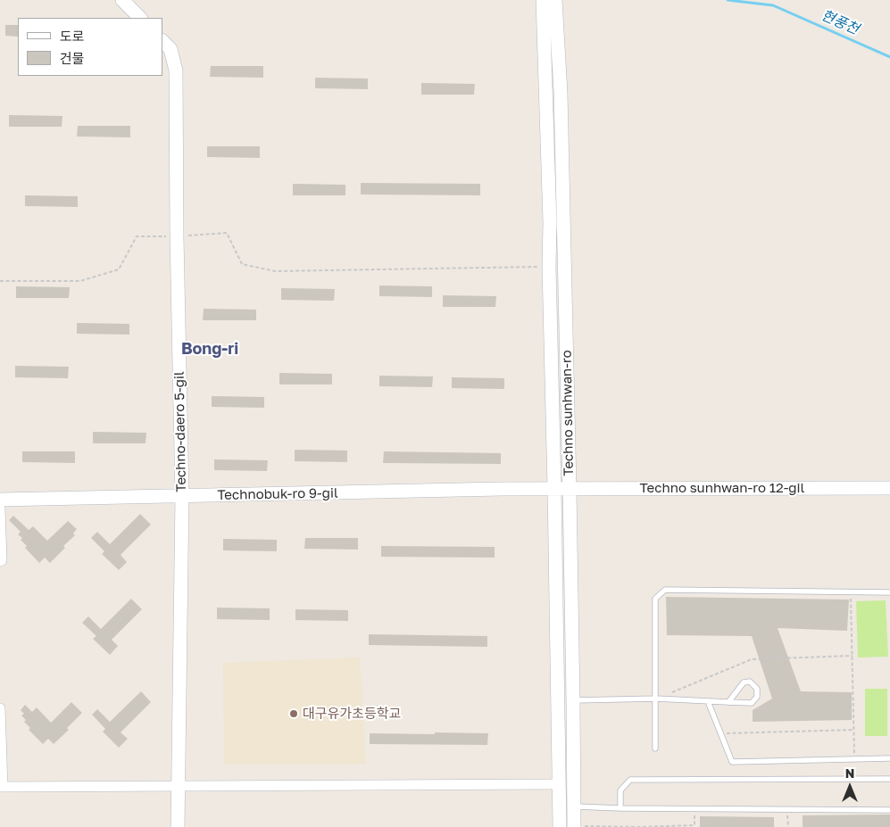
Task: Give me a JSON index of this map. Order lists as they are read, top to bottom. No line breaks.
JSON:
{"streets":{"street":["Techno sunhwan-ro","Techno-daero 5-gil","Techno sunhwan-ro 12-gil","Technobuk-ro 9-gil"]},"crossings":[["Techno sunhwan-ro","Techno sunhwan-ro 12-gil"],["Techno sunhwan-ro","Technobuk-ro 9-gil"],["Techno-daero 5-gil","Technobuk-ro 9-gil"],["Techno sunhwan-ro 12-gil","Technobuk-ro 9-gil"]],"districts":["Bong-ri"],"water":["현풍천"],"places":["대구유가초등학교"],"legend":["도로","건물"],"north":"top"}
